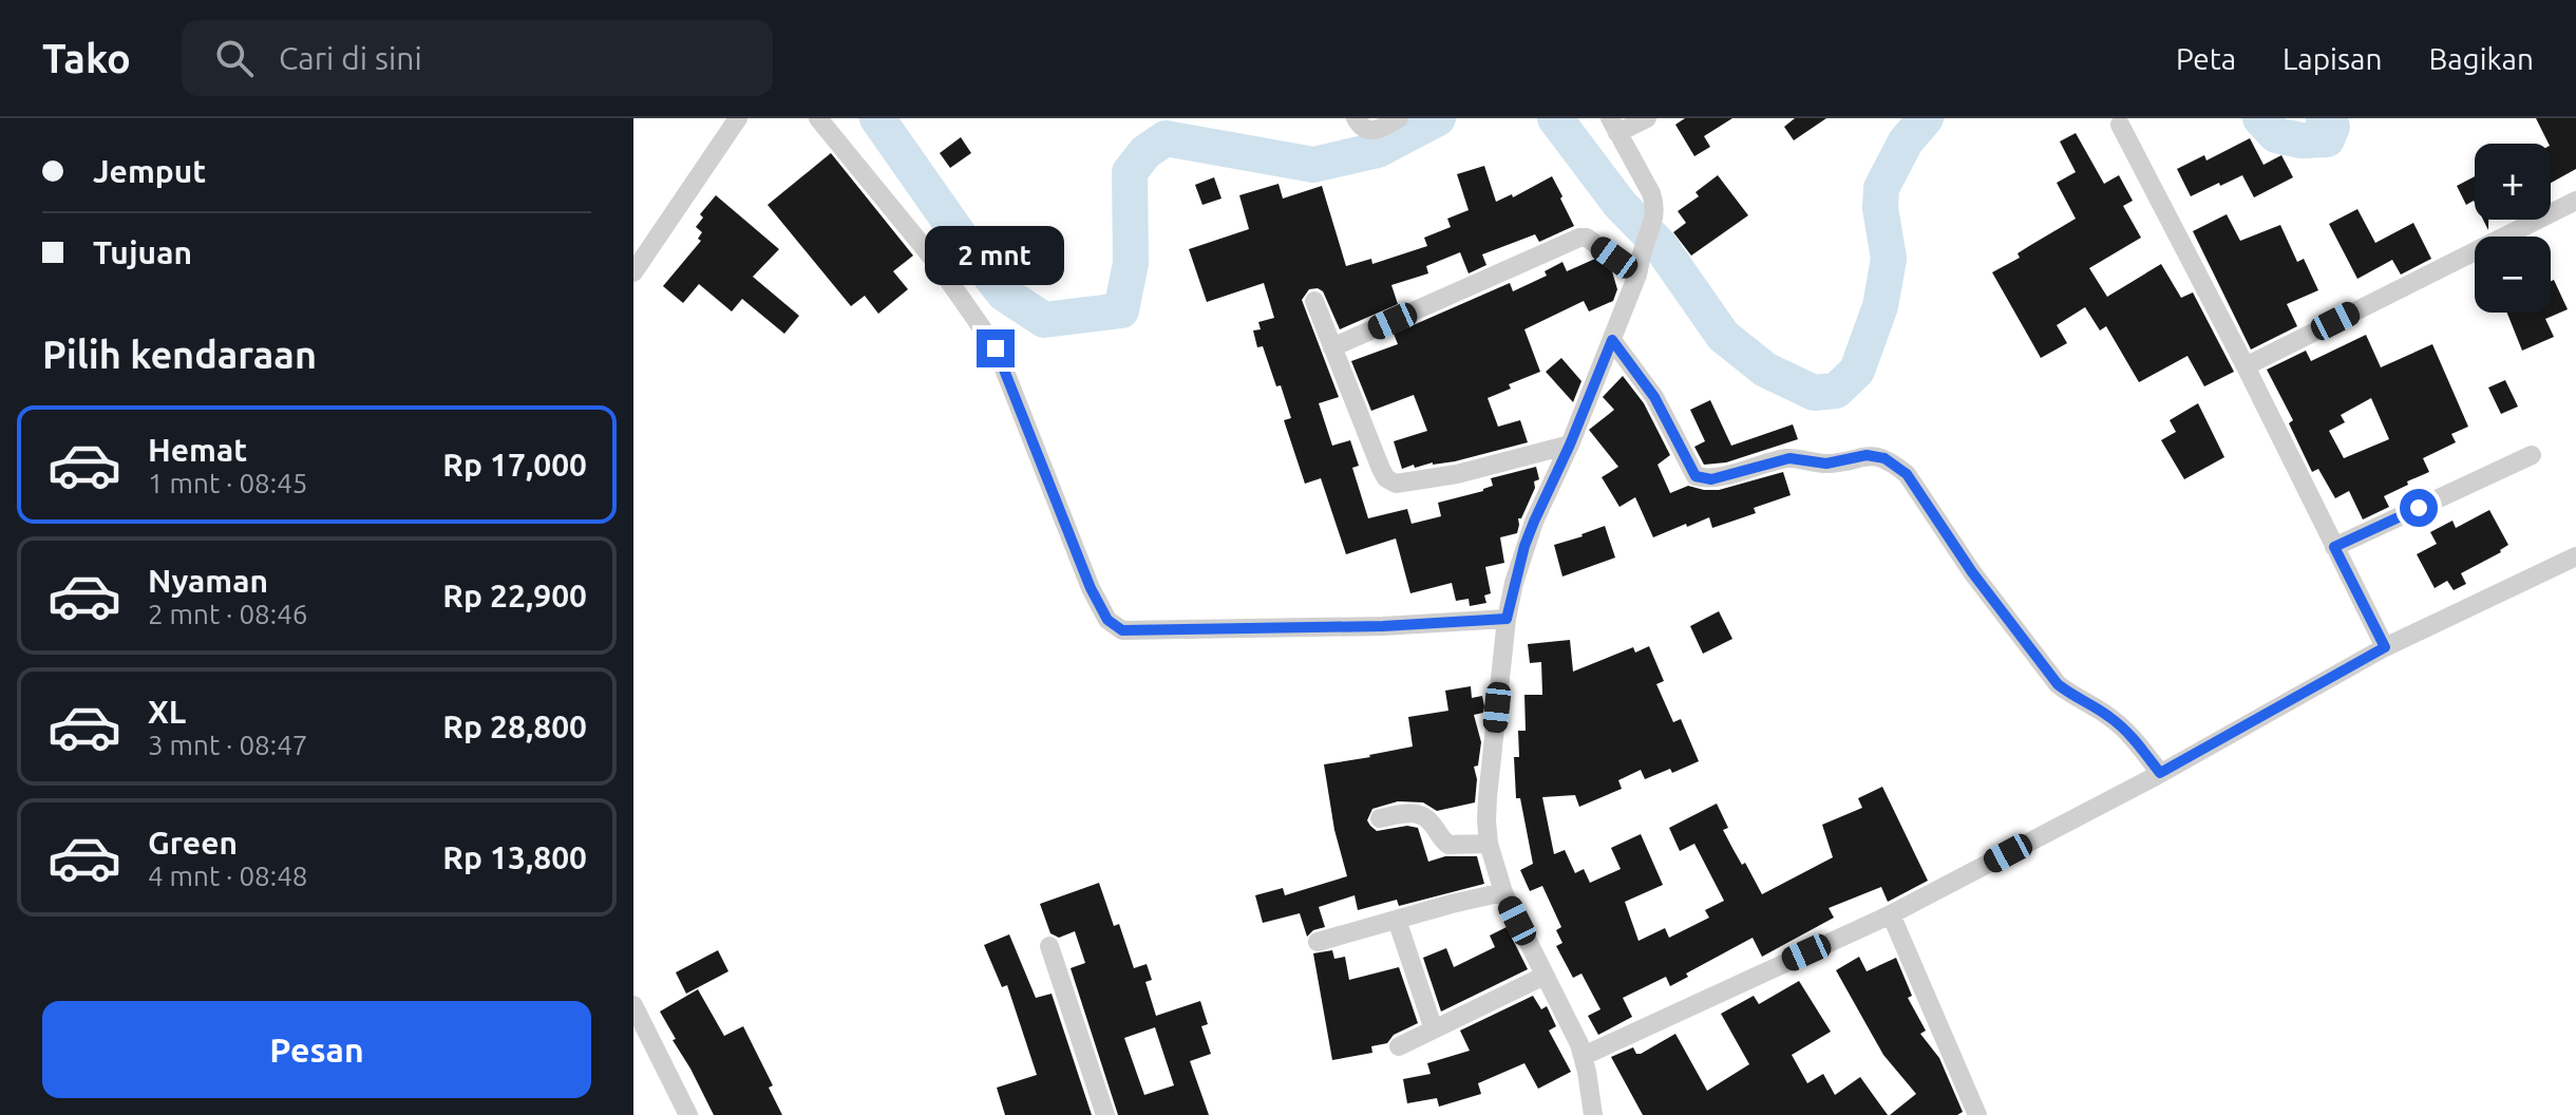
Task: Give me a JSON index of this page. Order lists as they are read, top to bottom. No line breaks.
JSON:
{"page":{"header":"Tako","search":"Cari di sini","nav":["Peta","Lapisan","Bagikan"],"banner":["Jemput","Tujuan"],"map_buttons":["+","−"],"bubble":"2 mnt","heading":"Pilih kendaraan","list":[{"name":"Hemat","note":"1 mnt · 08:45","value":"Rp 17,000"},{"name":"Nyaman","note":"2 mnt · 08:46","value":"Rp 22,900"},{"name":"XL","note":"3 mnt · 08:47","value":"Rp 28,800"},{"name":"Green","note":"4 mnt · 08:48","value":"Rp 13,800"}],"buttons":"Pesan"}}
